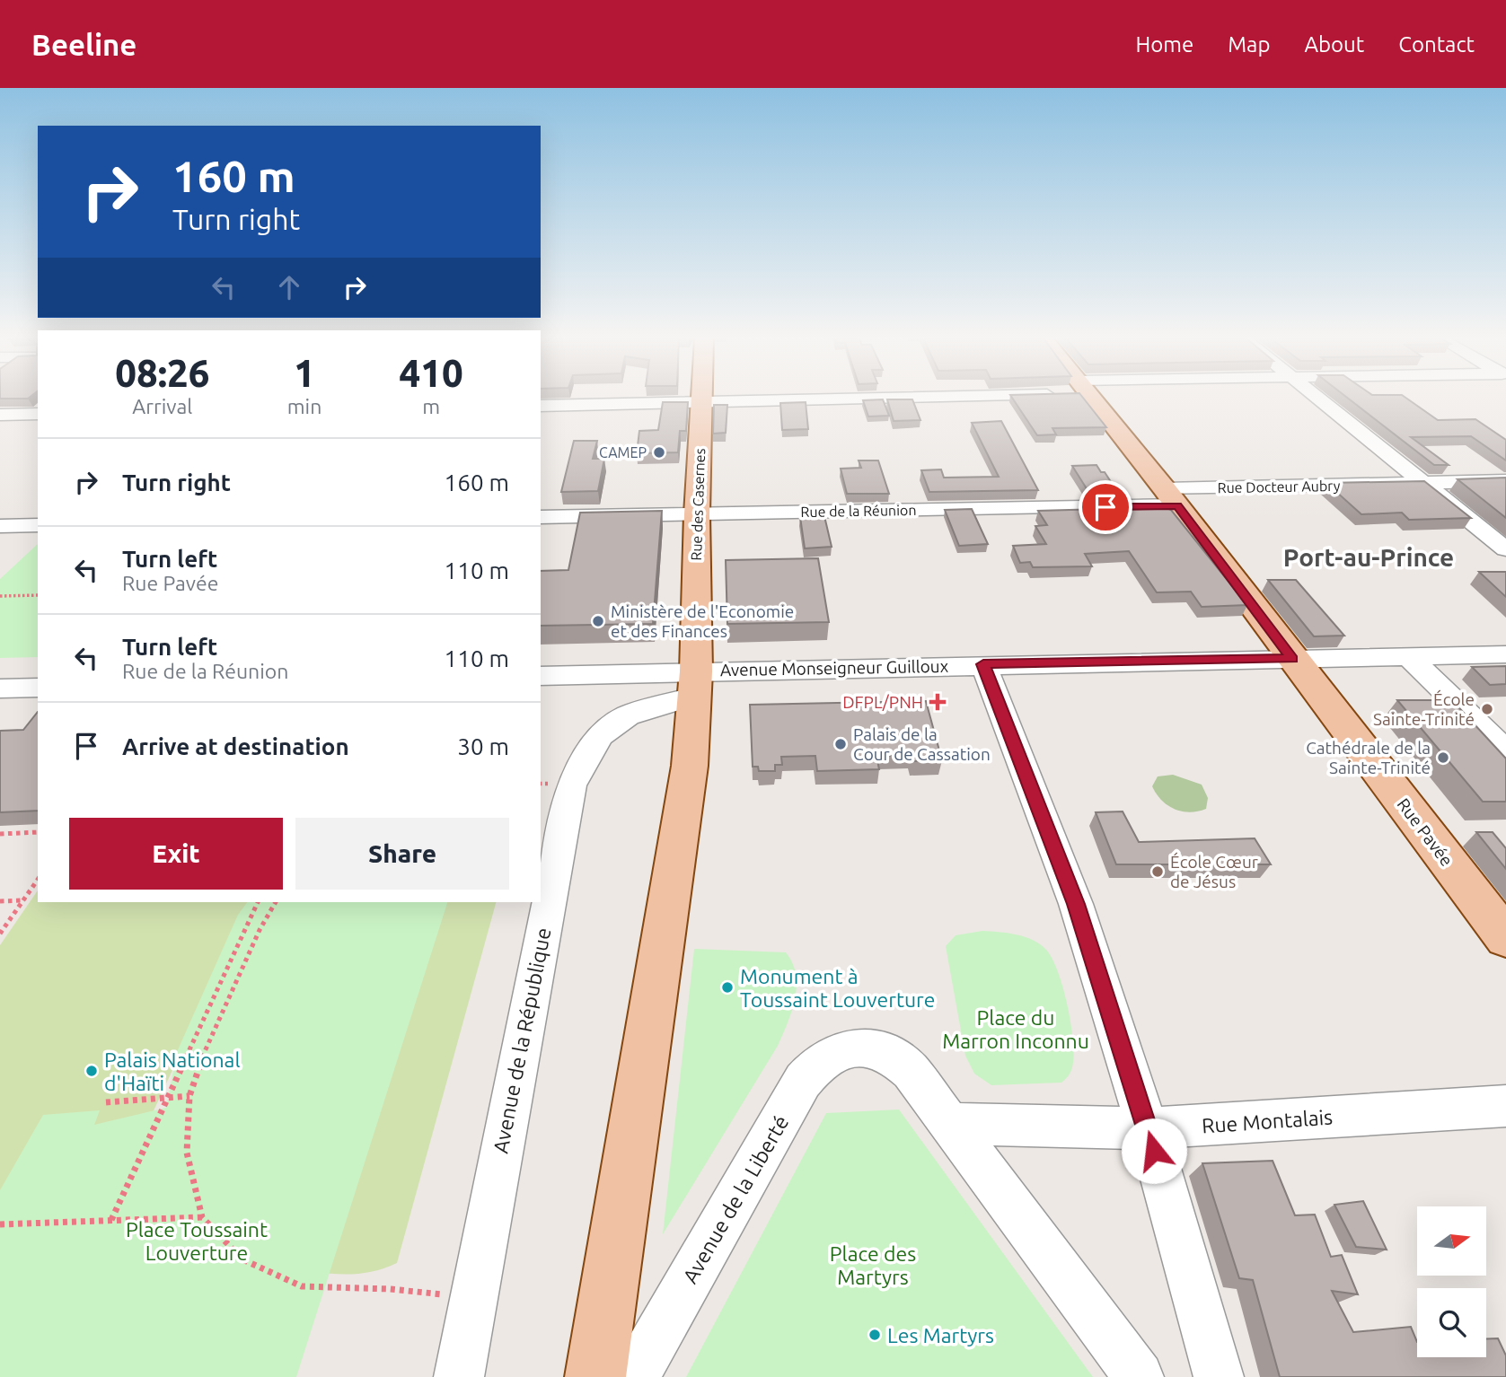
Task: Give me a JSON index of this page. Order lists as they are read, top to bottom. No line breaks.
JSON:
{"streets":{"main road":["Rue des Casernes","Rue Pavée"],"street":["Rue Docteur Aubry","Rue de la Réunion","Avenue Monseigneur Guilloux","Avenue de la République","Rue Montalais","Avenue de la Liberté"]},"crossings":[["Rue Docteur Aubry","Rue de la Réunion"],["Rue Docteur Aubry","Rue Pavée"],["Rue des Casernes","Rue de la Réunion"],["Rue des Casernes","Avenue Monseigneur Guilloux"],["Rue des Casernes","Avenue de la République"],["Rue de la Réunion","Rue Pavée"],["Avenue Monseigneur Guilloux","Rue Pavée"],["Avenue Monseigneur Guilloux","Avenue de la République"],["Rue Montalais","Avenue de la Liberté"]],"districts":["Port-au-Prince"],"parks":["Place du Marron Inconnu","Place Toussaint Louverture","Place des Martyrs"],"places":{"other":["CAMEP","Ministère de l'Economie et des Finances","École Sainte-Trinité","Palais de la Cour de Cassation","Cathédrale de la Sainte-Trinité","École Cœur de Jésus","Monument à Toussaint Louverture","Palais National d'Haïti","Les Martyrs"],"health":["DFPL/PNH"]},"north":"right","page":{"header":"Beeline","nav":["Home","Map","About","Contact"],"turn":["160 m","Turn right"],"eta":["08:26","Arrival","1","min","410","m"],"list":[{"name":"Turn right","value":"160 m"},{"name":"Turn left","note":"Rue Pavée","value":"110 m"},{"name":"Turn left","note":"Rue de la Réunion","value":"110 m"},{"name":"Arrive at destination","value":"30 m"}],"buttons":["Exit","Share"]}}
